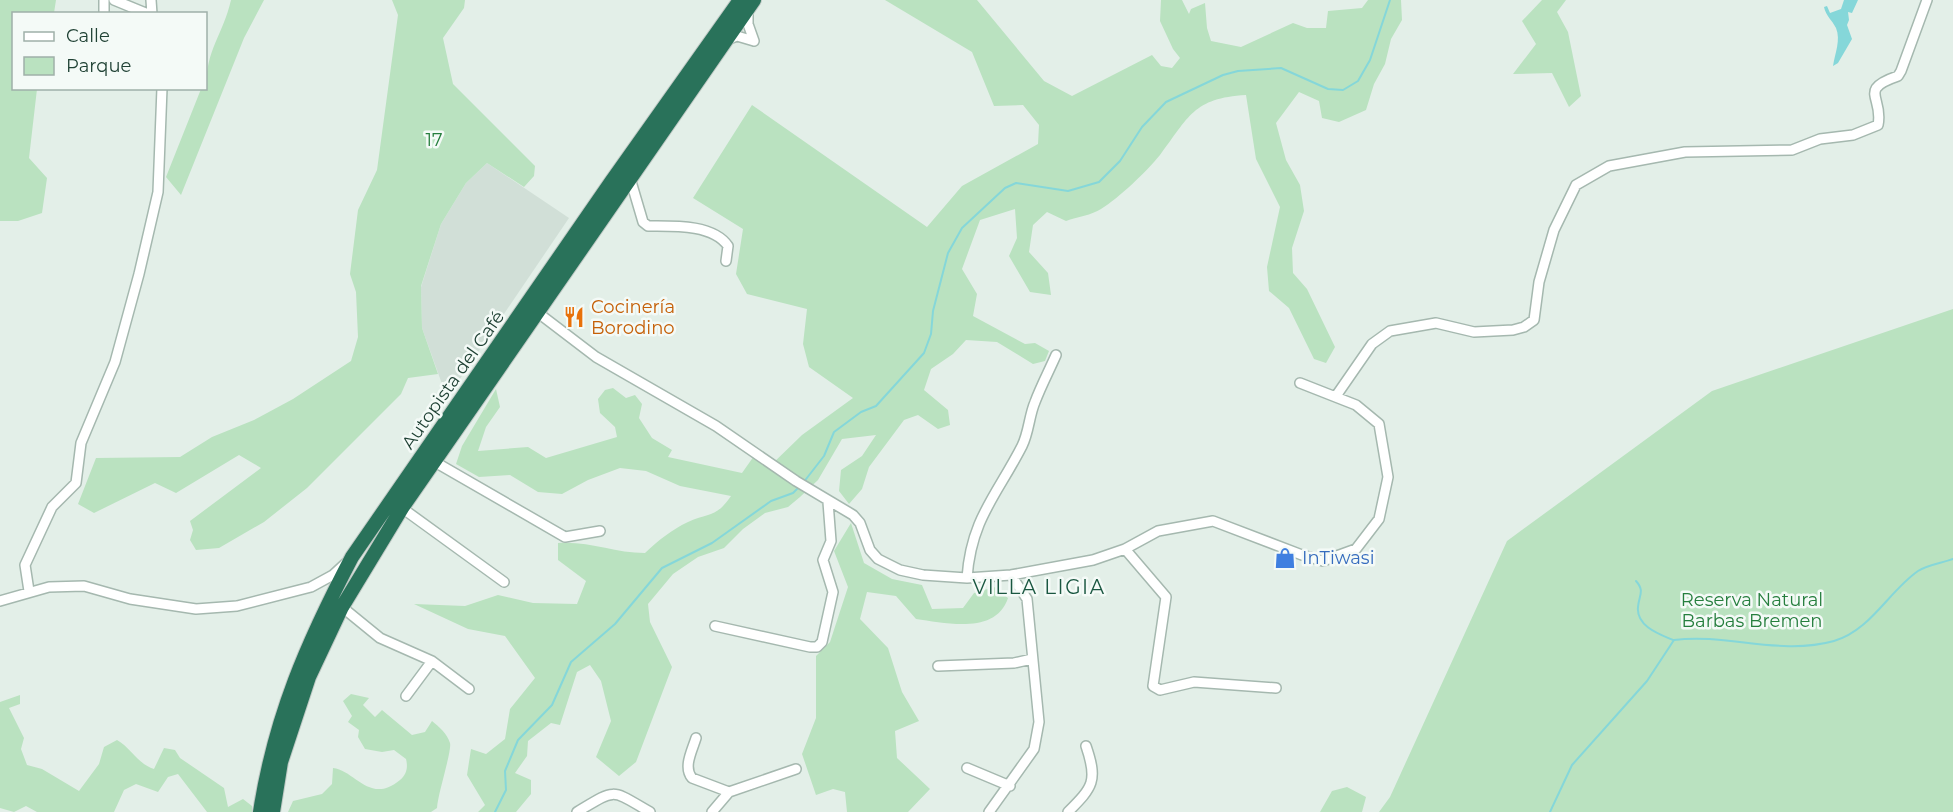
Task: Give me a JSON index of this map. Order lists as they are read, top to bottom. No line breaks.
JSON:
{"streets":{"highway":["Autopista del Café"]},"districts":["VILLA LIGIA"],"parks":["17","Reserva Natural Barbas Bremen"],"places":{"restaurant":["Cocinería Borodino"],"shop":["InTiwasi"]},"legend":["Calle","Parque"]}
